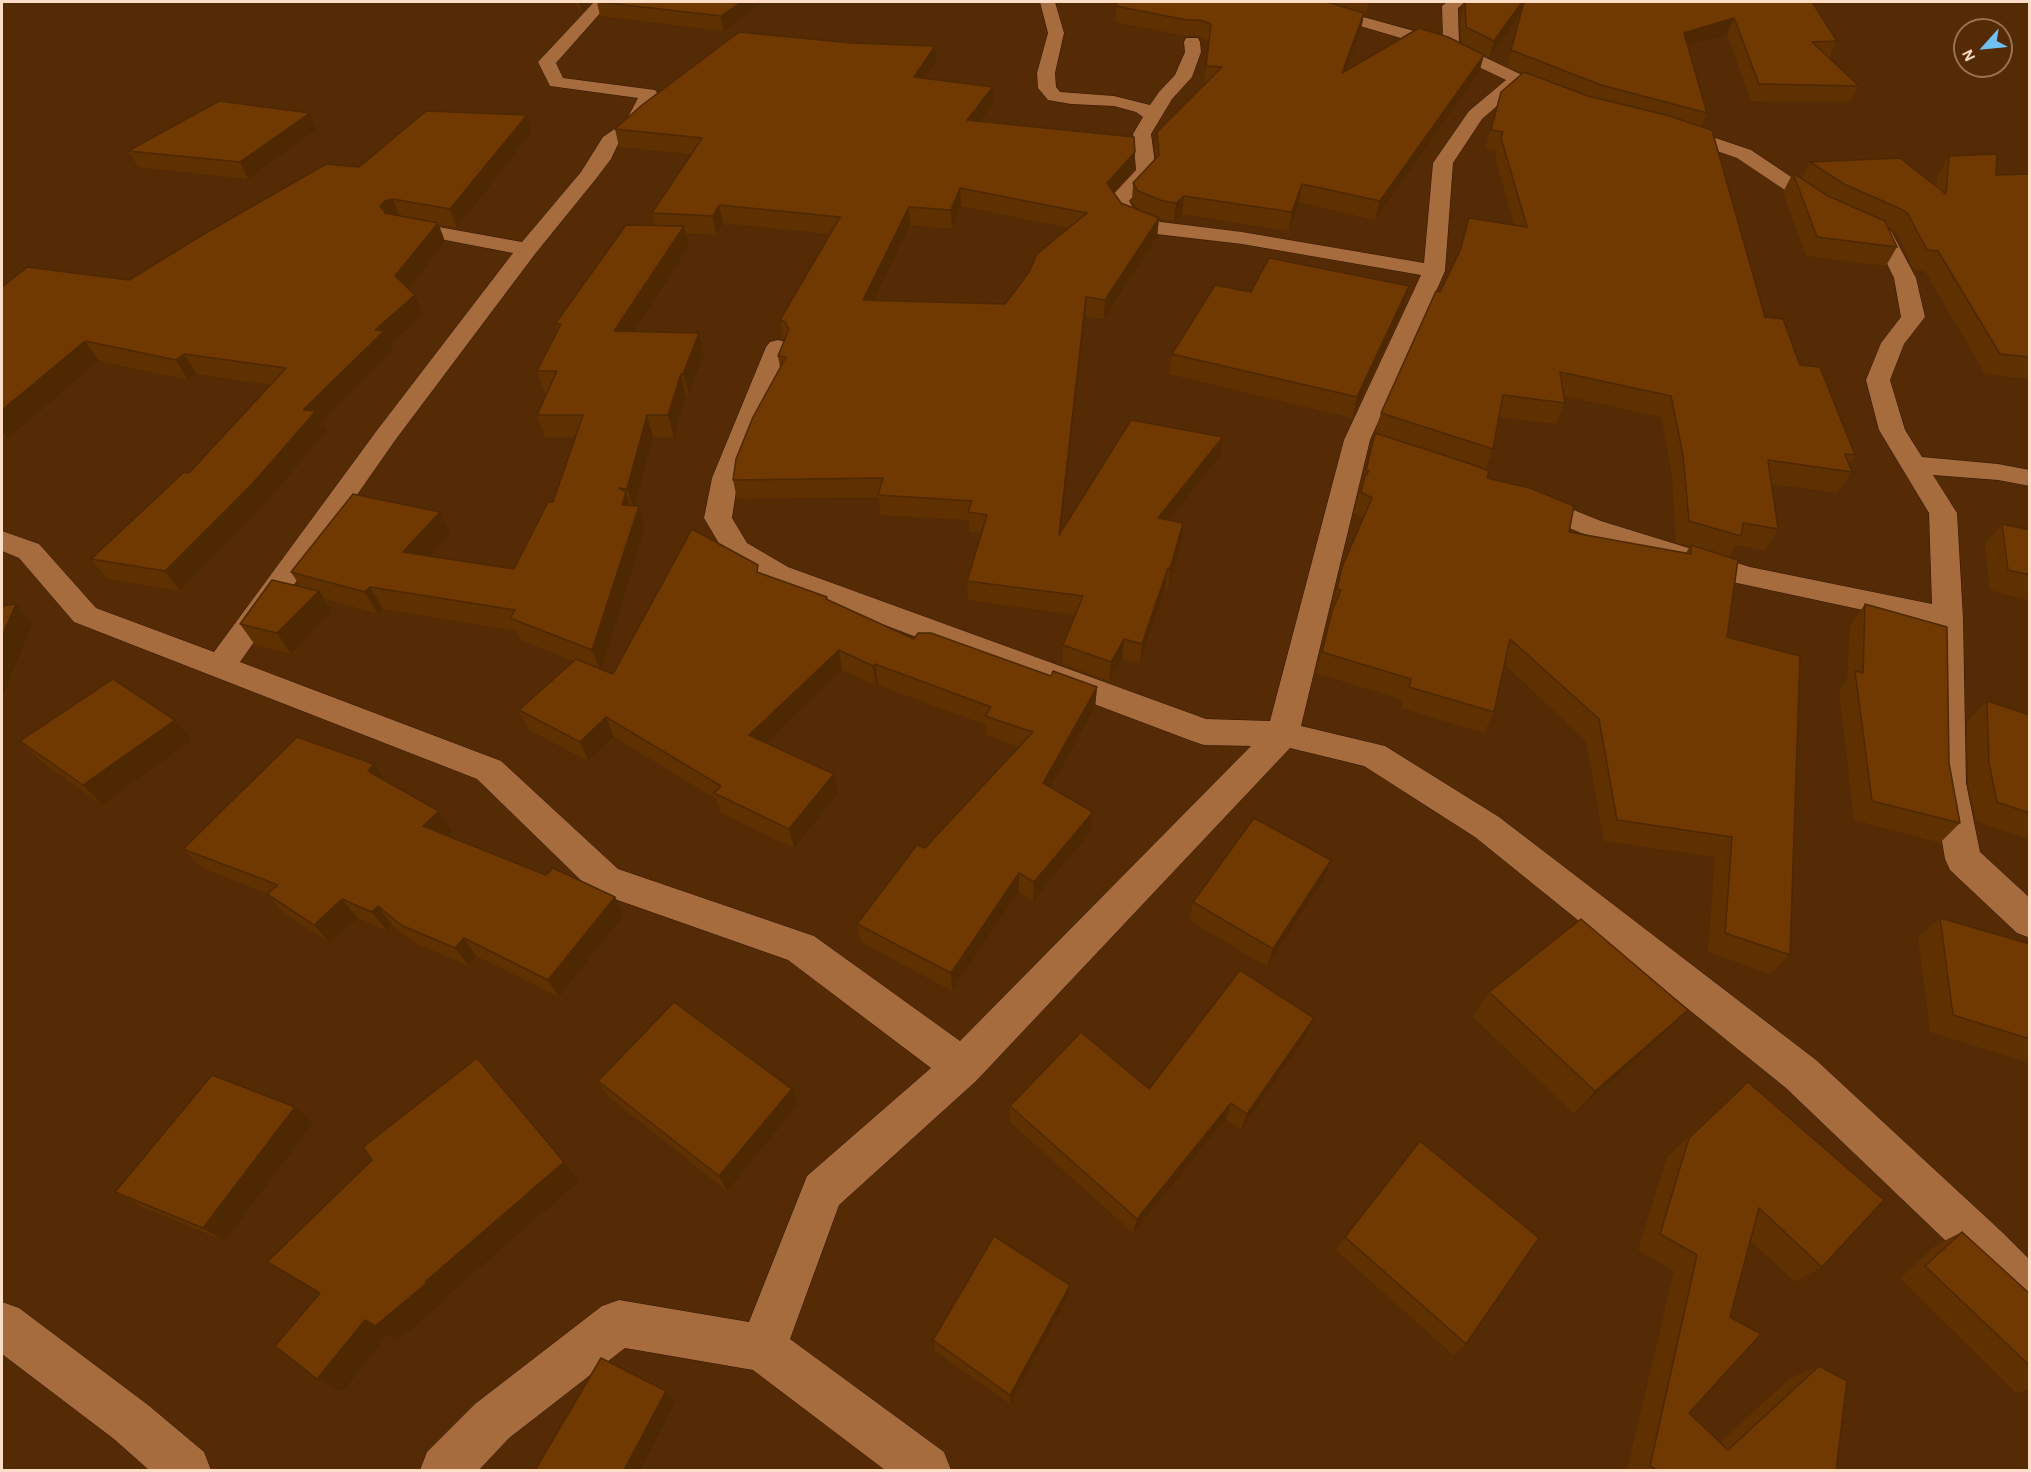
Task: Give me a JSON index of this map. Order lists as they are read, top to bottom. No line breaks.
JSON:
{"north":"bottom left"}
